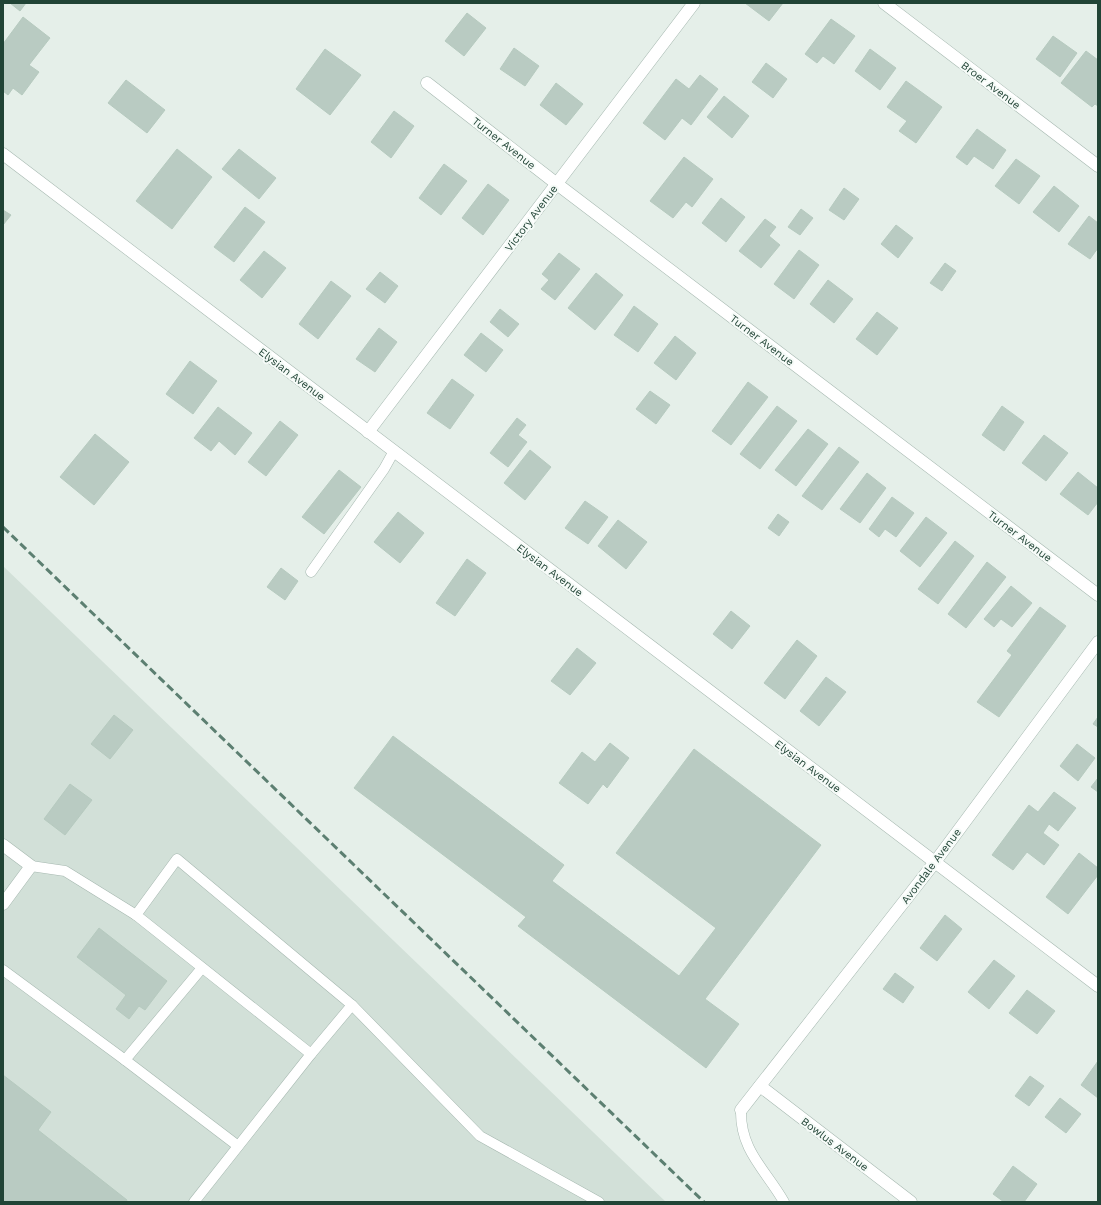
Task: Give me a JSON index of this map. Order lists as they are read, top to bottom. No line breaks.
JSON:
{"streets":{"street":["Broer Avenue","Turner Avenue","Victory Avenue","Elysian Avenue","Avondale Avenue","Bowlus Avenue"]},"crossings":[["Turner Avenue","Victory Avenue"],["Victory Avenue","Elysian Avenue"],["Elysian Avenue","Avondale Avenue"],["Avondale Avenue","Bowlus Avenue"]]}
